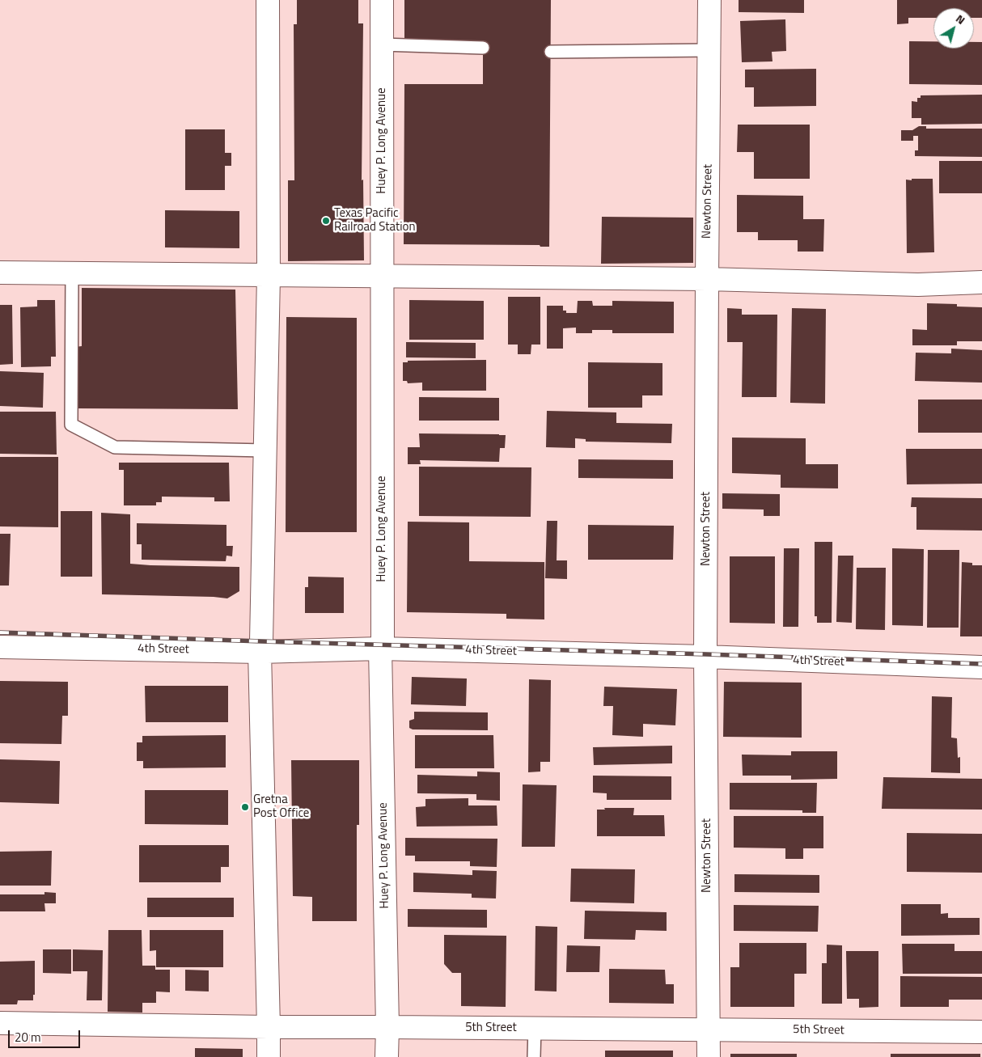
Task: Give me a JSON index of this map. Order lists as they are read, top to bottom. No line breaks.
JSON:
{"streets":{"street":["Huey P. Long Avenue","Newton Street","4th Street","5th Street"]},"crossings":[["Huey P. Long Avenue","4th Street"],["Huey P. Long Avenue","5th Street"],["Newton Street","4th Street"],["Newton Street","5th Street"]],"places":["Texas Pacific Railroad Station","Gretna Post Office"],"scale_bar":"20 m","north":"top right"}
